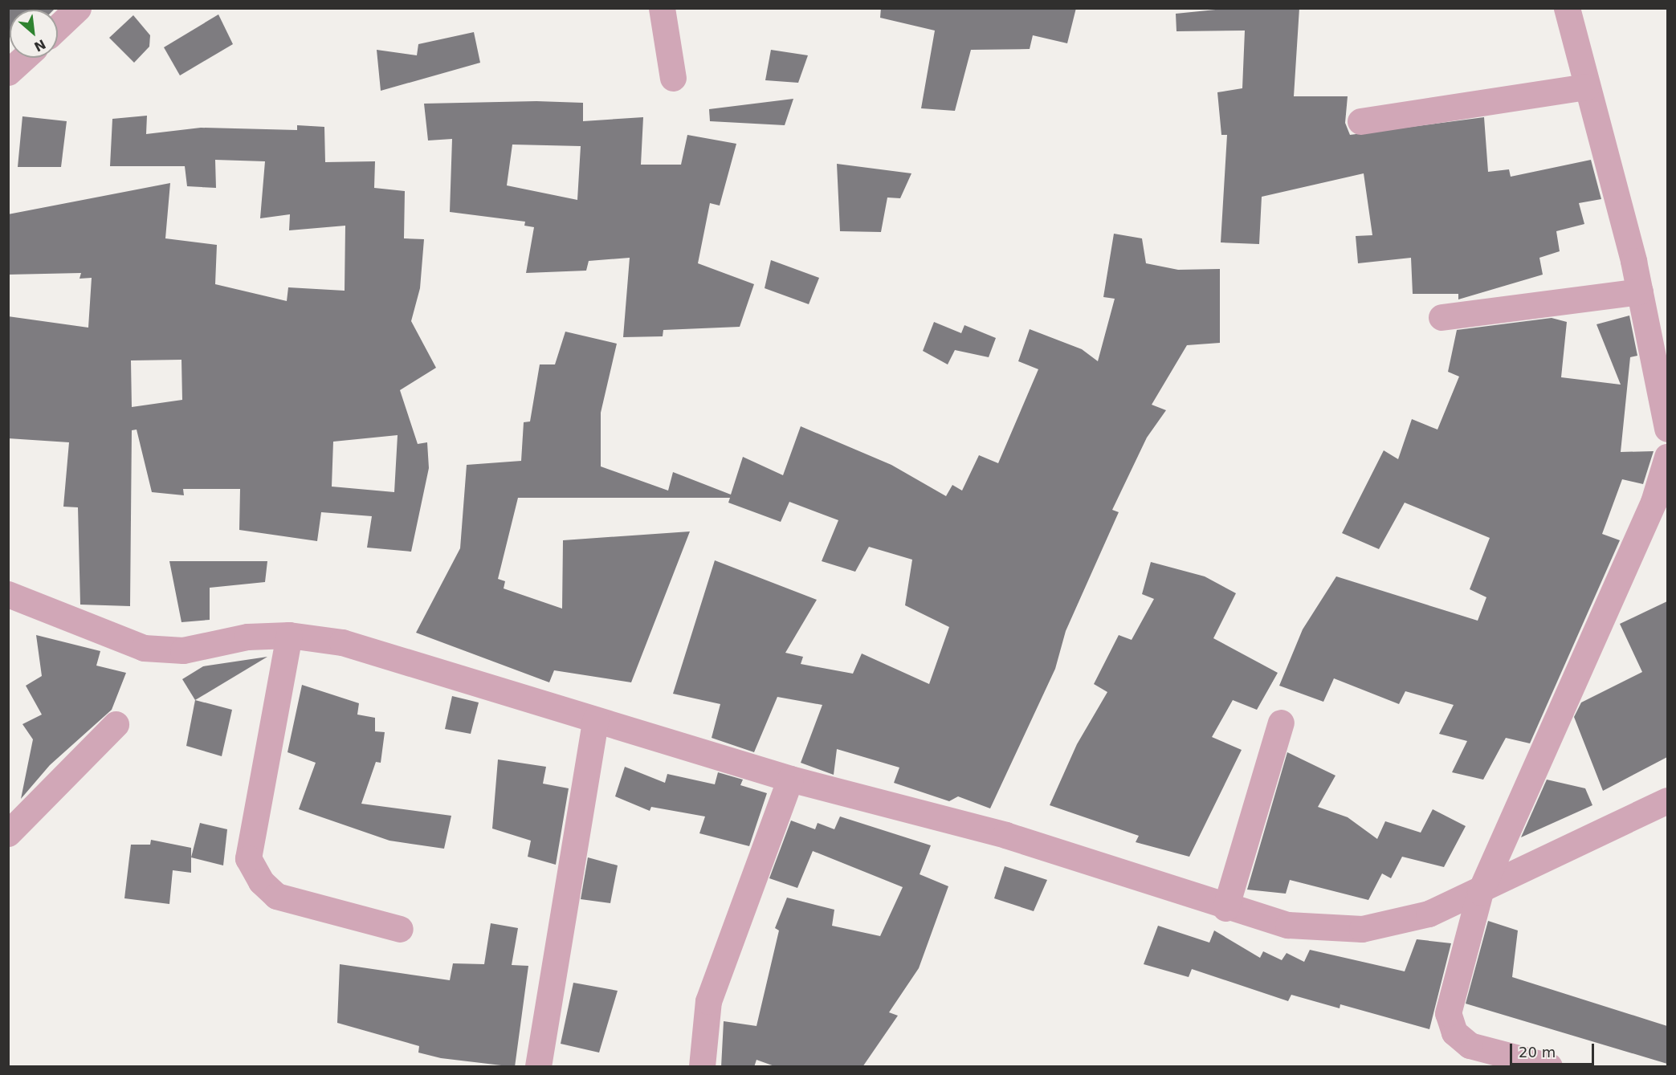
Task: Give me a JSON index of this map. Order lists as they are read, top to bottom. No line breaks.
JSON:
{"scale_bar":"20 m","north":"bottom right"}
